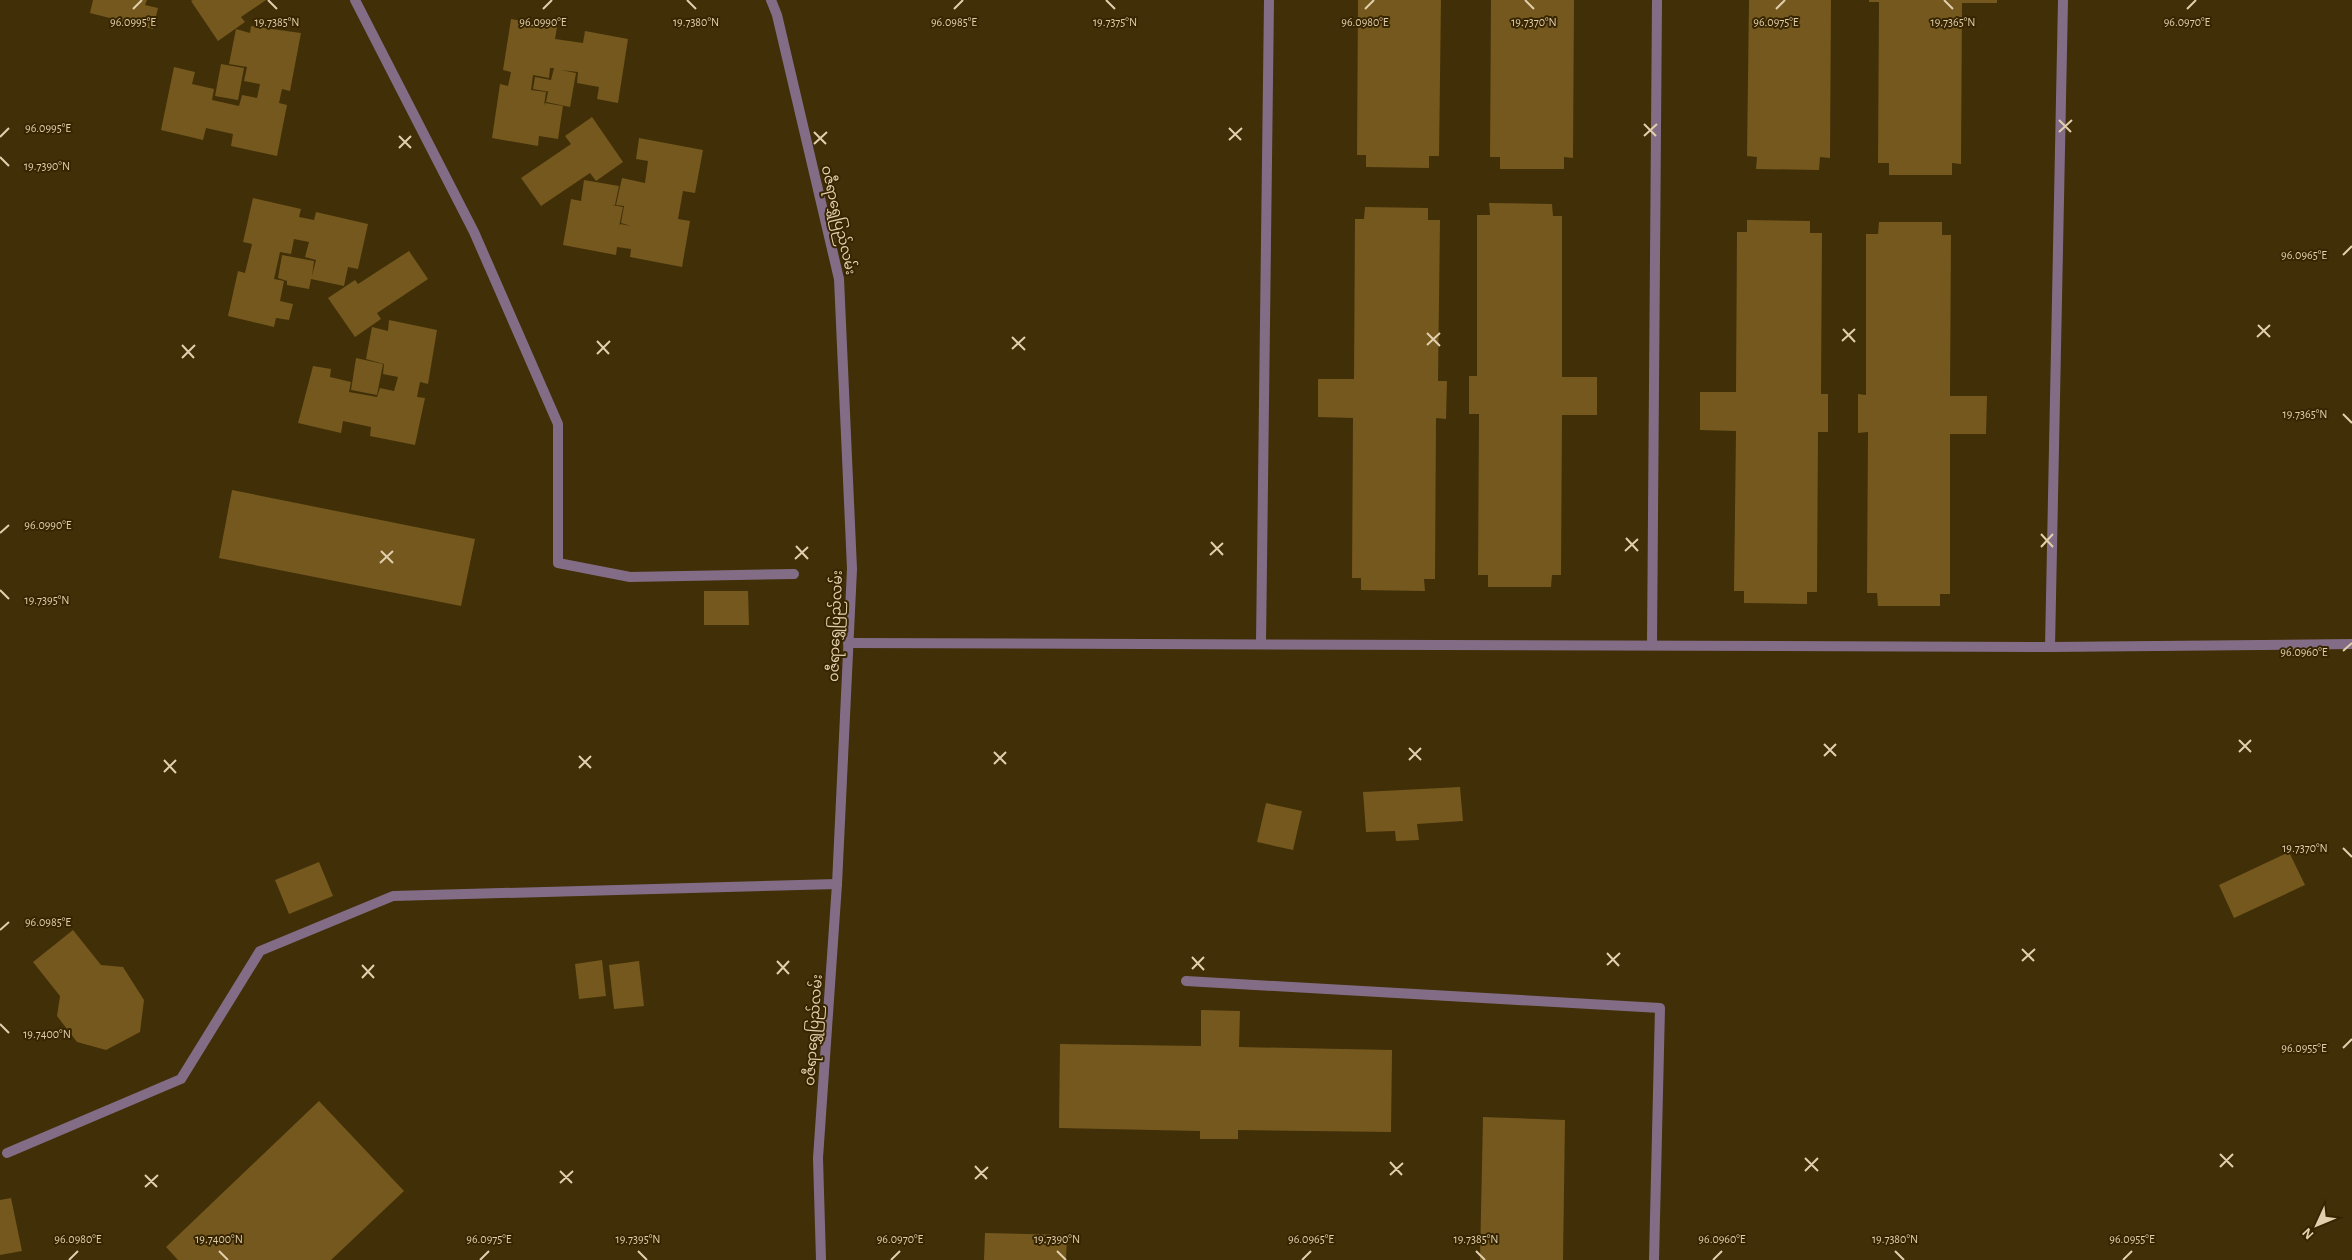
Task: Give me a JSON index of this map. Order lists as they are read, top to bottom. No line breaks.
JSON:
{"streets":{"street":["ဝဇီရာရွှေပြည်လမ်း"]},"north":"bottom left","coordinates":["96.0995°E","96.0990°E","96.0985°E","96.0980°E","96.0975°E","96.0970°E","19.7385°N","19.7380°N","19.7375°N","19.7370°N","19.7365°N","19.7390°N","96.0965°E","19.7395°N","96.0960°E","19.7400°N","96.0955°E"]}
